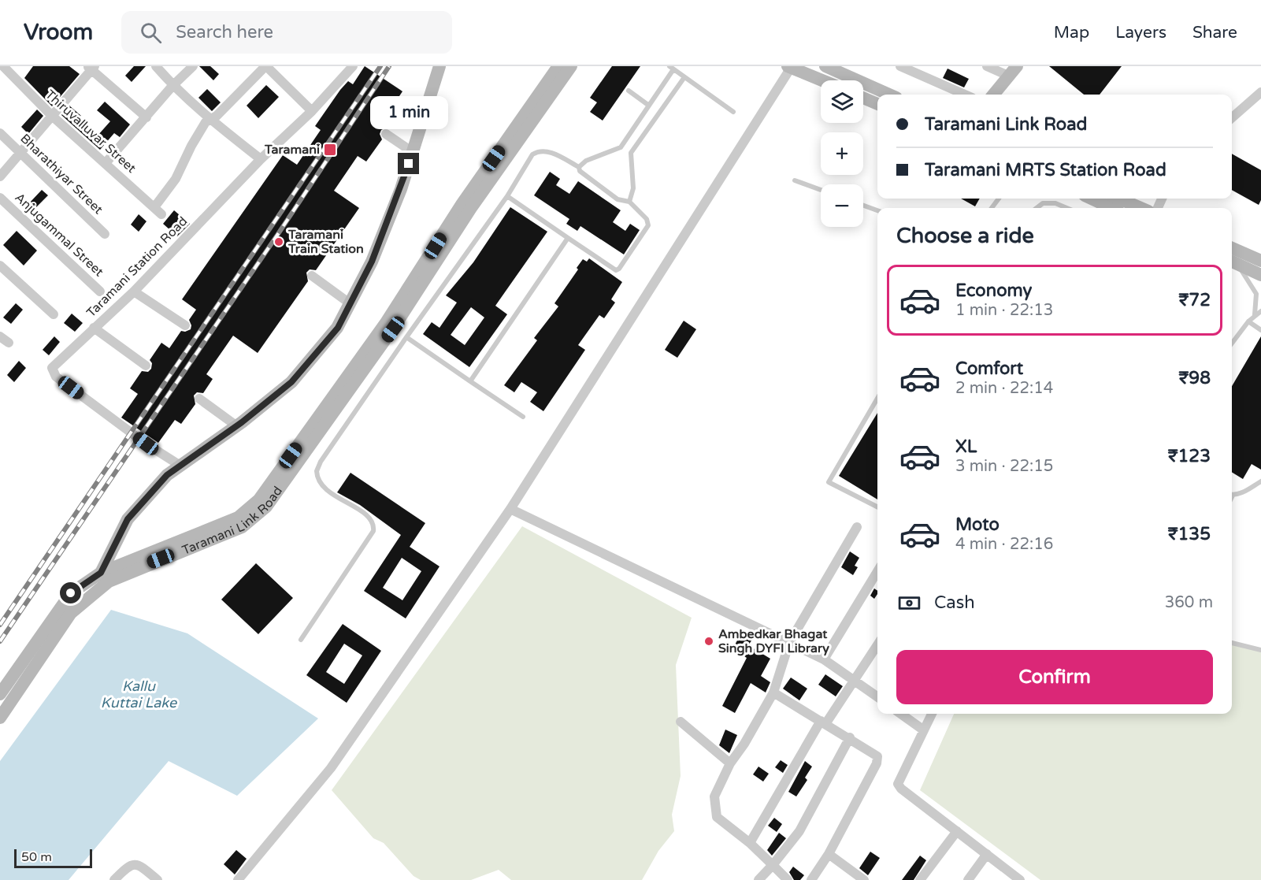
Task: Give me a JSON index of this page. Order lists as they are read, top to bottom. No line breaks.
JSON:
{"streets":{"street":["Thiruvalluvar Street","Bharathiyar Street","Anjugammal Street","Taramani Station Road","Taramani Link Road"]},"water":["Kallu Kuttai Lake"],"places":{"transit":["Taramani"],"other":["Taramani Train Station","Ambedkar Bhagat Singh DYFI Library"]},"scale_bar":"50 m","page":{"header":"Vroom","search":"Search here","nav":["Map","Layers","Share"],"map_buttons":["+","−"],"banner":["Taramani Link Road","Taramani MRTS Station Road"],"bubble":"1 min","heading":"Choose a ride","list":[{"name":"Economy","note":"1 min · 22:13","value":"₹72"},{"name":"Comfort","note":"2 min · 22:14","value":"₹98"},{"name":"XL","note":"3 min · 22:15","value":"₹123"},{"name":"Moto","note":"4 min · 22:16","value":"₹135"}],"pay":["Cash","360 m"],"buttons":"Confirm","scale":"50 m"}}
